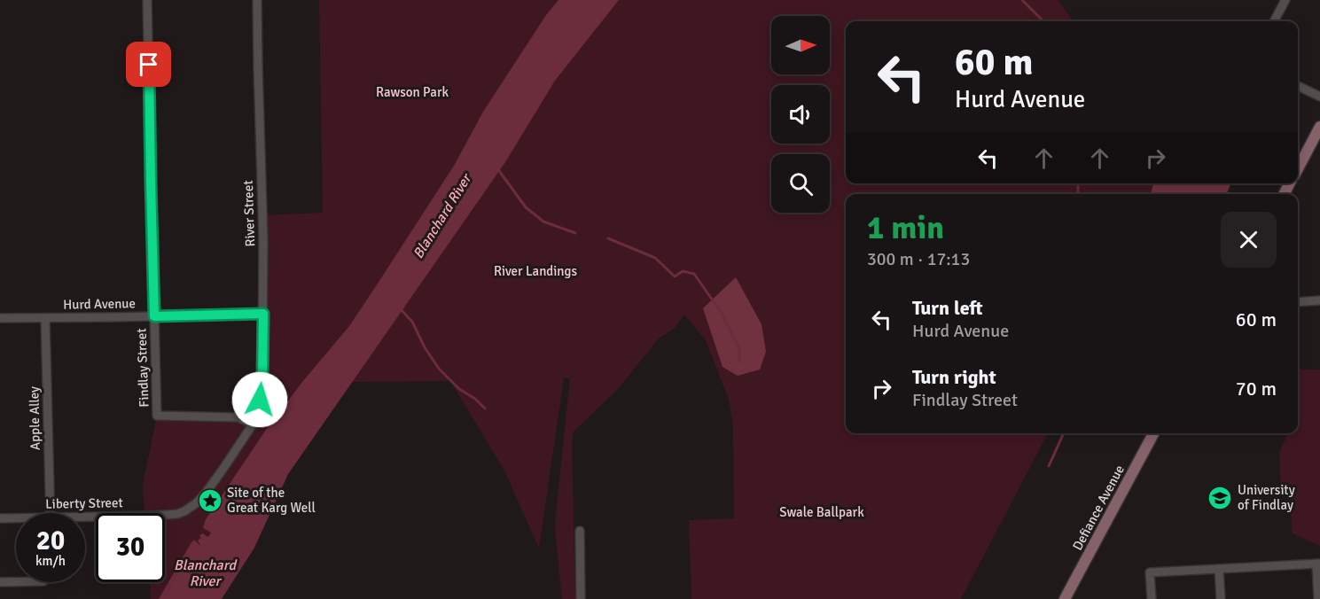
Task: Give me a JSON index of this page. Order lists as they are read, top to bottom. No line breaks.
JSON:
{"streets":{"street":["River Street","Hurd Avenue","Findlay Street","Apple Alley","Liberty Street","Defiance Avenue"]},"crossings":[["River Street","Hurd Avenue"],["River Street","Findlay Street"],["River Street","Liberty Street"],["Hurd Avenue","Findlay Street"],["Hurd Avenue","Apple Alley"],["Findlay Street","Liberty Street"]],"water":["Blanchard River"],"parks":["Rawson Park","River Landings","Swale Ballpark"],"places":{"school or university":["University of Findlay"],"place":["Site of the Great Karg Well"]},"north":"right","page":{"turn":["60 m","Hurd Avenue"],"heading":["1 min","300 m · 17:13"],"list":[{"name":"Turn left","note":"Hurd Avenue","value":"60 m"},{"name":"Turn right","note":"Findlay Street","value":"70 m"}],"speed":"20 km/h","limit":"30"}}
